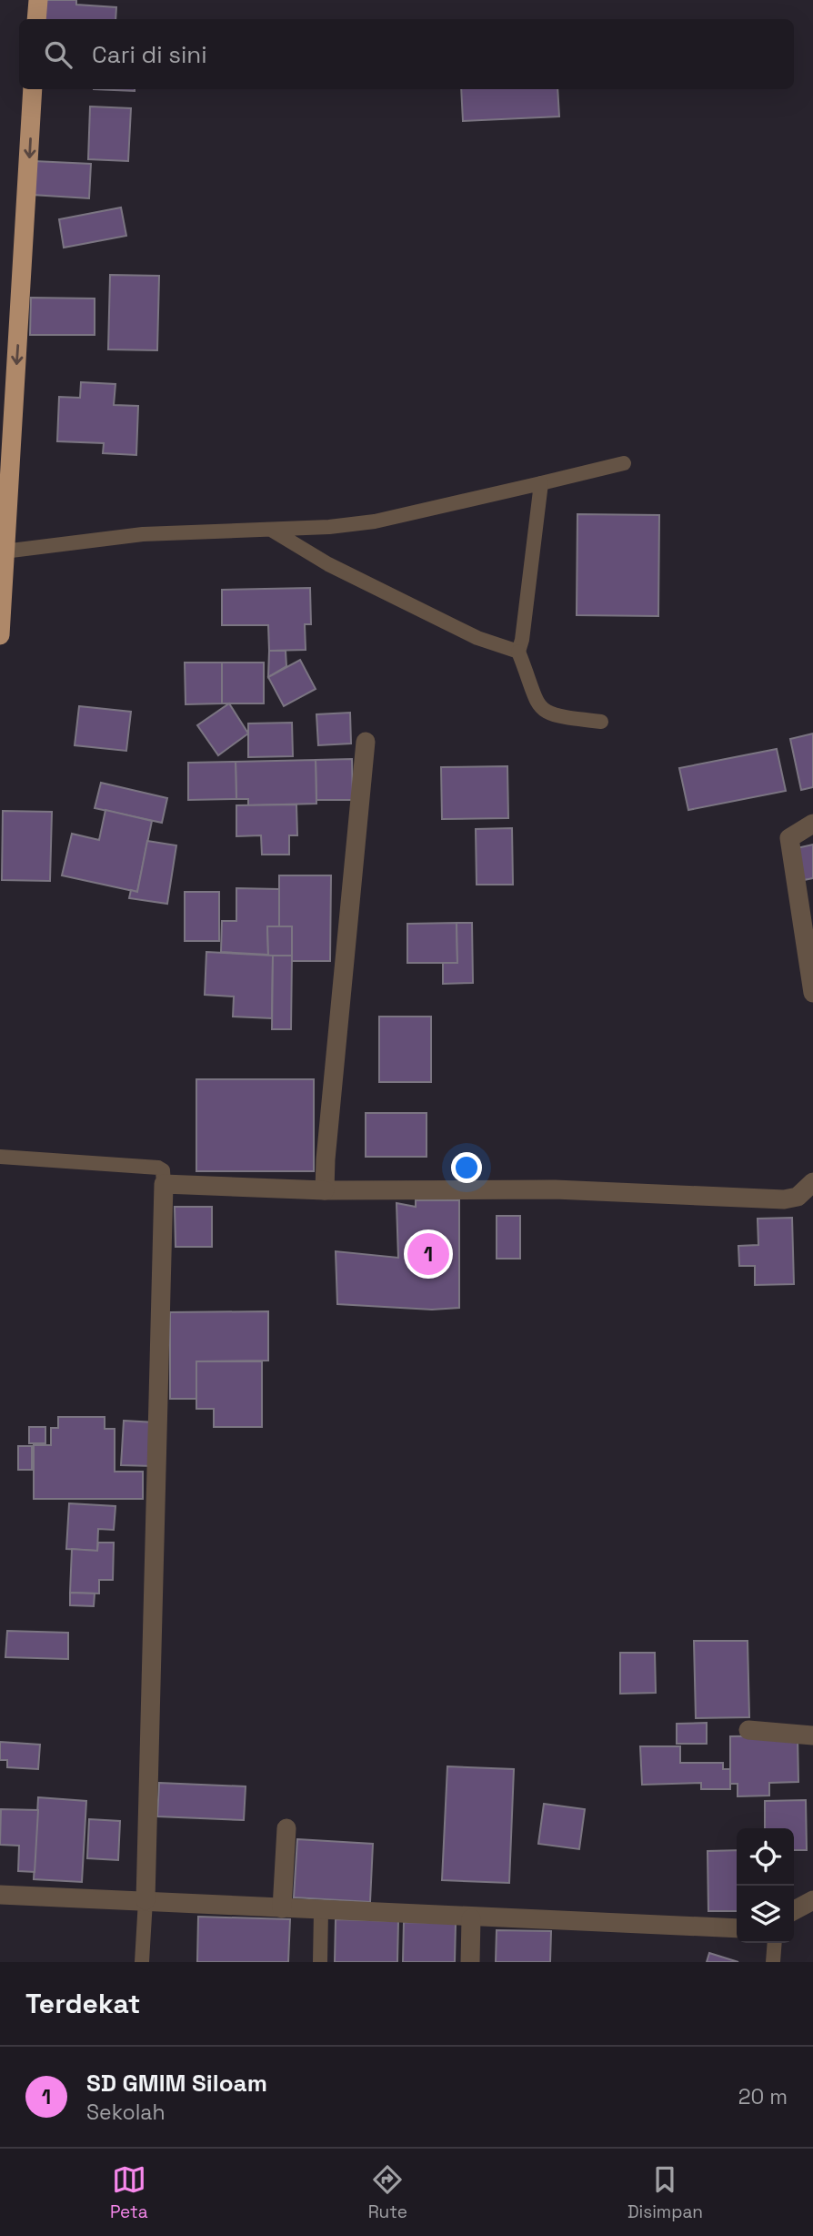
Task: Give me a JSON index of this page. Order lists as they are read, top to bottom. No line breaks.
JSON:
{"page":{"search":"Cari di sini","pins":"1","heading":"Terdekat","list":[{"mark":"1","name":"SD GMIM Siloam","note":"Sekolah","value":"20 m"}],"nav":["Peta","Rute","Disimpan"]}}
